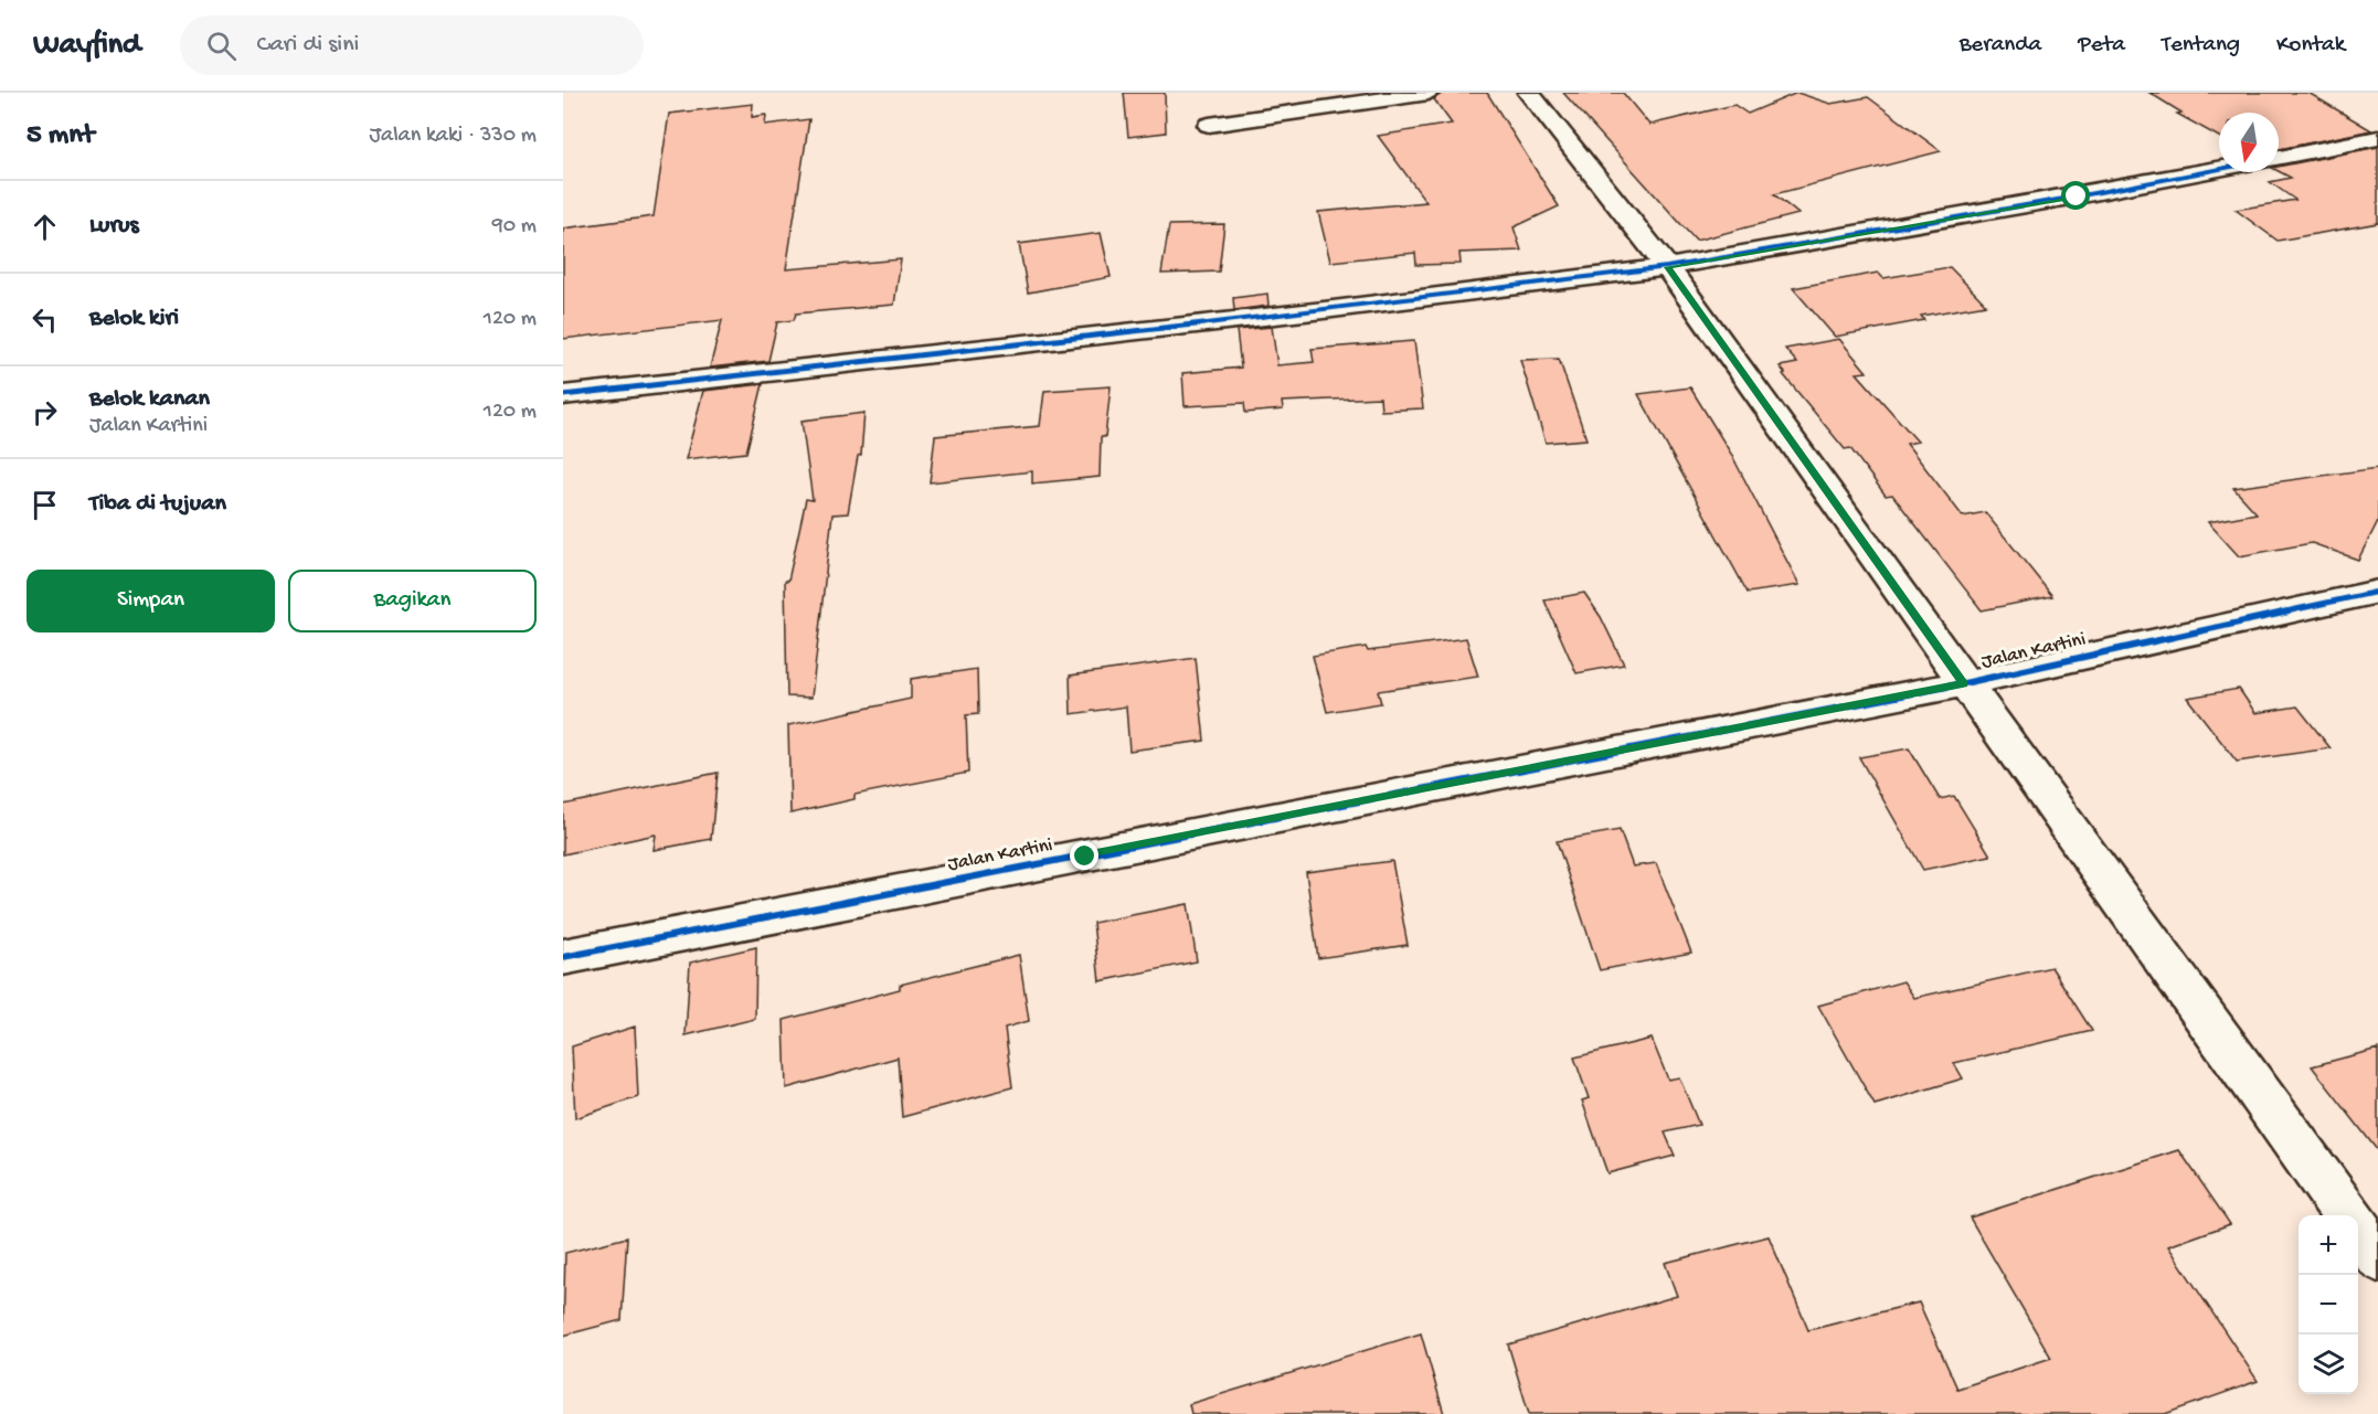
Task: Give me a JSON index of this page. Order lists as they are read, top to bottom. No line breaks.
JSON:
{"streets":{"street":["Jalan Kartini"]},"north":"bottom","page":{"header":"Wayfind","search":"Cari di sini","nav":["Beranda","Peta","Tentang","Kontak"],"heading":["5 mnt","Jalan kaki · 330 m"],"list":[["Lurus","90 m"],["Belok kiri","120 m"],["Belok kanan","Jalan Kartini","120 m"],"Tiba di tujuan"],"buttons":["Simpan","Bagikan"],"map_buttons":["+","−"]}}
